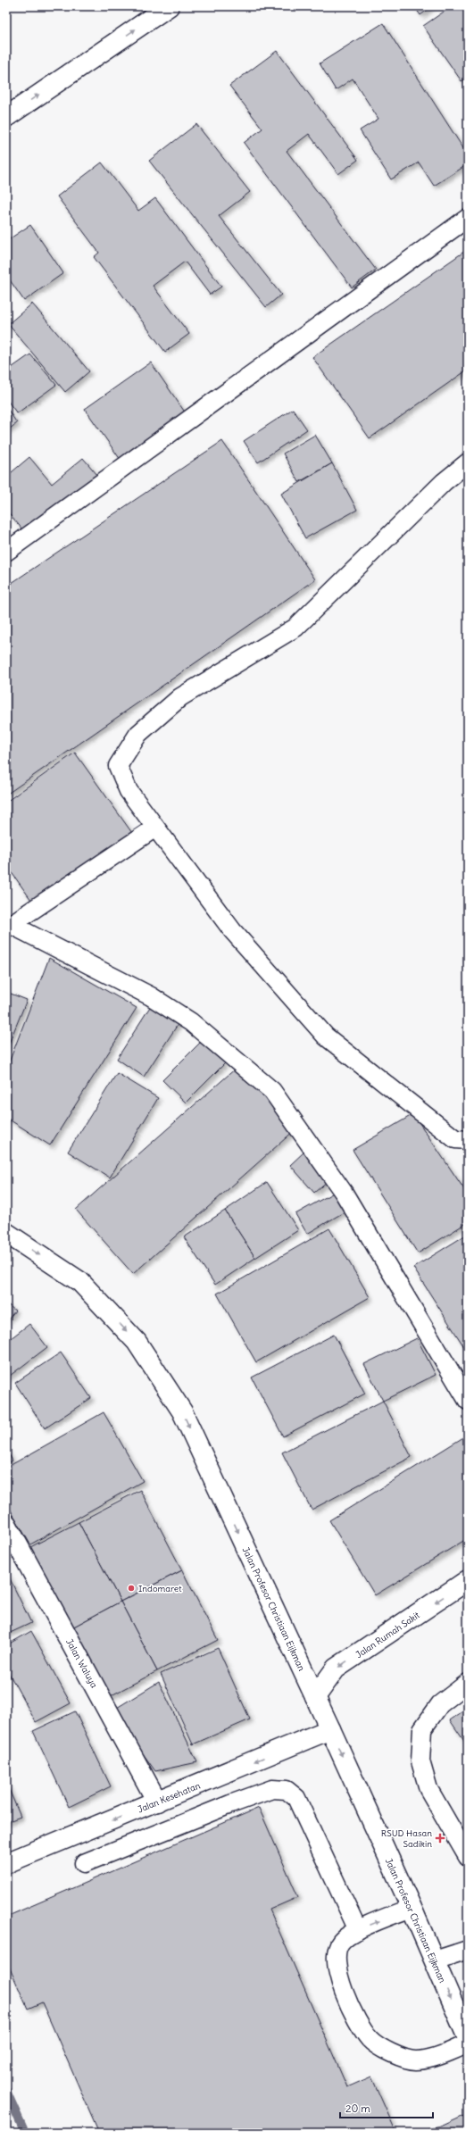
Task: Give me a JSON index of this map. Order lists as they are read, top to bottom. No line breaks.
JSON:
{"streets":{"main road":["Jalan Profesor Christiaan Eijkman","Jalan Rumah Sakit","Jalan Waluya","Jalan Kesehatan"]},"crossings":[["Jalan Profesor Christiaan Eijkman","Jalan Rumah Sakit"],["Jalan Profesor Christiaan Eijkman","Jalan Kesehatan"],["Jalan Waluya","Jalan Kesehatan"]],"one_way":["Jalan Profesor Christiaan Eijkman","Jalan Rumah Sakit","Jalan Kesehatan"],"places":{"other":["Indomaret"],"health":["RSUD Hasan Sadikin"]},"scale_bar":"20 m"}
